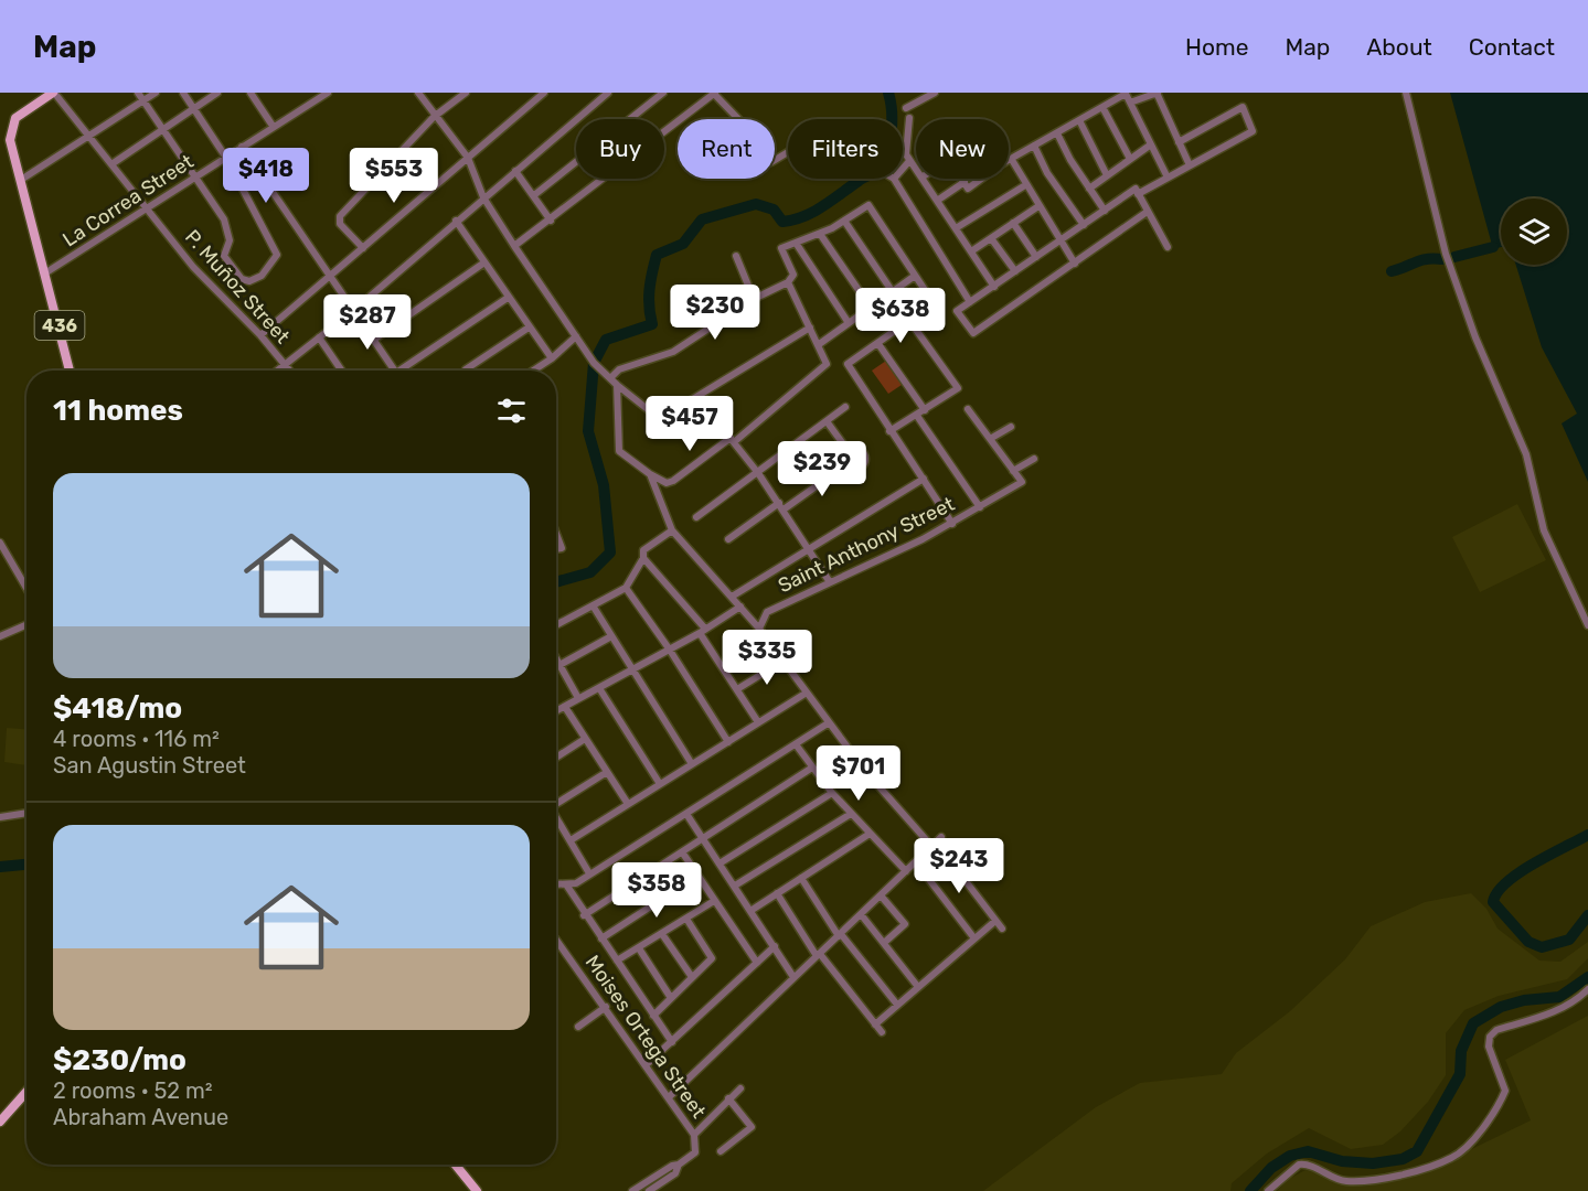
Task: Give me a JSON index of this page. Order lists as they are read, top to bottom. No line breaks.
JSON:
{"streets":{"main road":["436"],"street":["La Correa Street","P. Muñoz Street","Saint Anthony Street","Moises Ortega Street"]},"crossings":[["La Correa Street","P. Muñoz Street"],["La Correa Street","436"]],"page":{"header":"Map","nav":["Home","Map","About","Contact"],"chip":["Buy","Rent","Filters","New"],"price":["$418","$553","$230","$638","$287","$457","$239","$335","$701","$243","$358"],"heading":"11 homes","list":[{"name":"$418/mo","note":"4 rooms · 116 m² · San Agustin Street"},{"name":"$230/mo","note":"2 rooms · 52 m² · Abraham Avenue"}]}}
